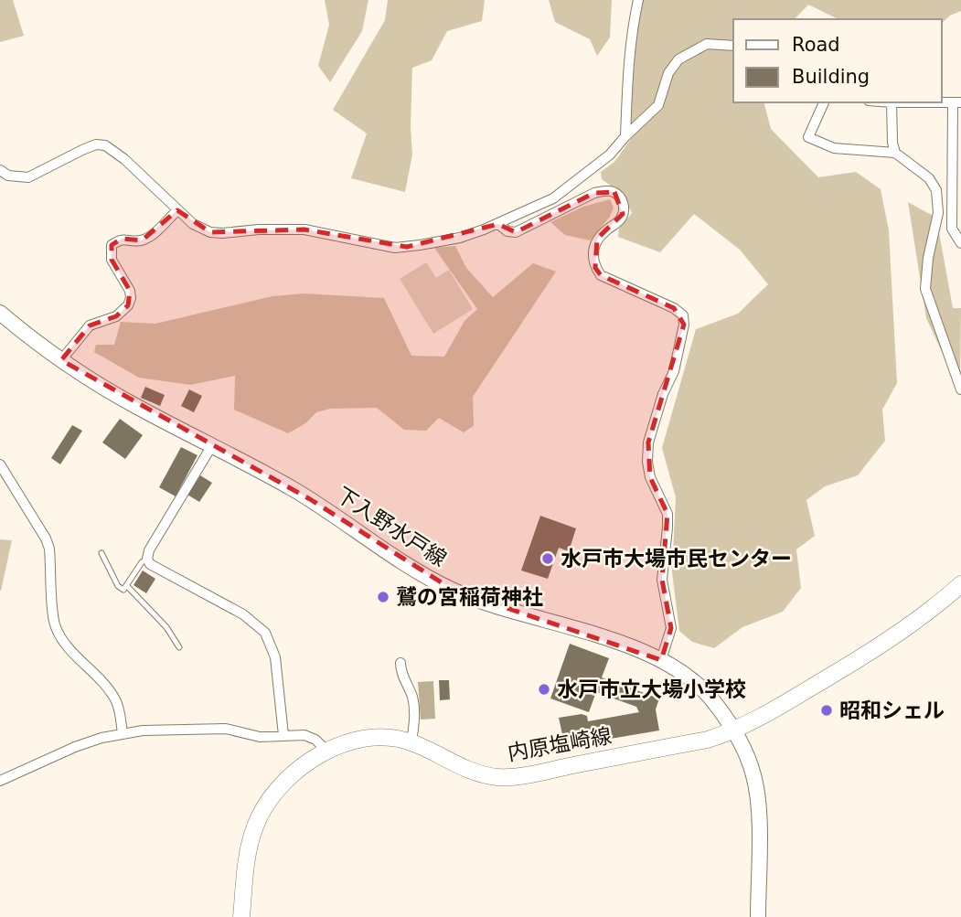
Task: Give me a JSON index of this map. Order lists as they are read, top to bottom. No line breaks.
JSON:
{"streets":{"main road":["下入野水戸線","内原塩崎線"]},"crossings":[["下入野水戸線","内原塩崎線"]],"places":["水戸市大場市民センター","鷲の宮稲荷神社","水戸市立大場小学校","昭和シェル"],"legend":["Road","Building"]}
